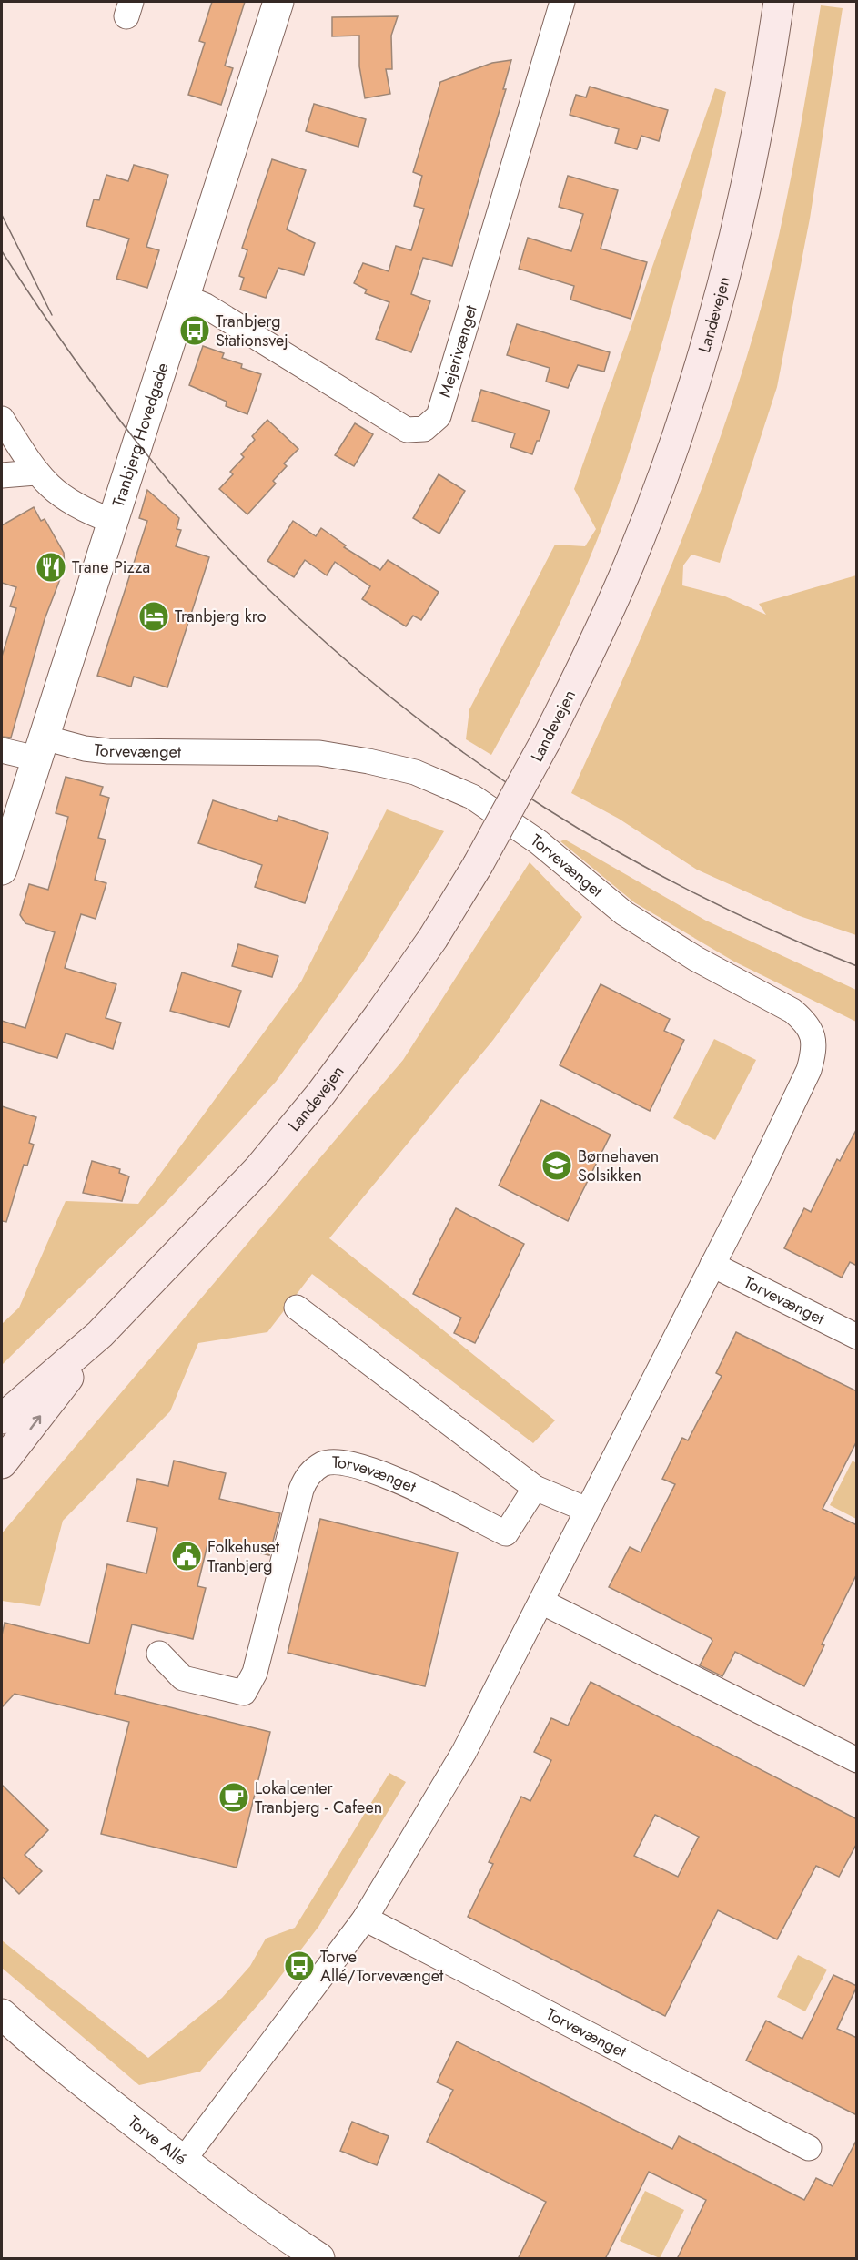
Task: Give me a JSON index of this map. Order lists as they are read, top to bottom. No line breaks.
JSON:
{"streets":{"main road":["Landevejen"],"street":["Mejerivænget","Tranbjerg Hovedgade","Torvevænget","Torve Allé"]},"crossings":[["Mejerivænget","Tranbjerg Hovedgade"],["Tranbjerg Hovedgade","Torvevænget"],["Torvevænget","Torve Allé"]],"places":{"bus stop":["Tranbjerg Stationsvej","Torve Allé/Torvevænget"],"restaurant":["Trane Pizza"],"hotel":["Tranbjerg kro"],"school or university":["Børnehaven Solsikken"],"public building":["Folkehuset Tranbjerg"],"cafe":["Lokalcenter Tranbjerg - Cafeen"]}}
